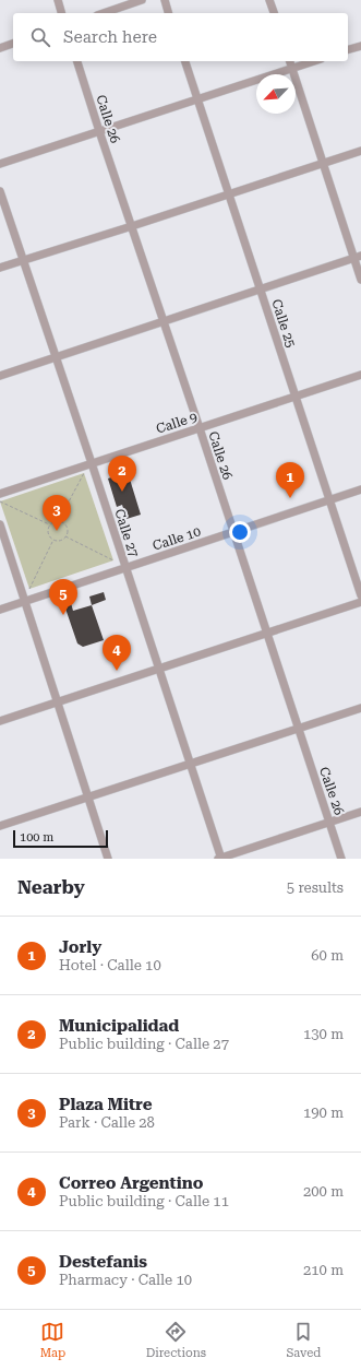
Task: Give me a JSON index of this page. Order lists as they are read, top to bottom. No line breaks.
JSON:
{"streets":{"street":["Calle 26","Calle 25","Calle 9","Calle 27","Calle 10"]},"crossings":[["Calle 26","Calle 9"],["Calle 26","Calle 10"],["Calle 25","Calle 9"],["Calle 25","Calle 10"],["Calle 9","Calle 27"],["Calle 27","Calle 10"]],"scale_bar":"100 m","north":"bottom left","page":{"search":"Search here","pins":["2","1","3","5","4"],"scale":"100 m","heading":["Nearby","5 results"],"list":[{"mark":"1","name":"Jorly","note":"Hotel · Calle 10","value":"60 m"},{"mark":"2","name":"Municipalidad","note":"Public building · Calle 27","value":"130 m"},{"mark":"3","name":"Plaza Mitre","note":"Park · Calle 28","value":"190 m"},{"mark":"4","name":"Correo Argentino","note":"Public building · Calle 11","value":"200 m"},{"mark":"5","name":"Destefanis","note":"Pharmacy · Calle 10","value":"210 m"}],"nav":["Map","Directions","Saved"]}}
